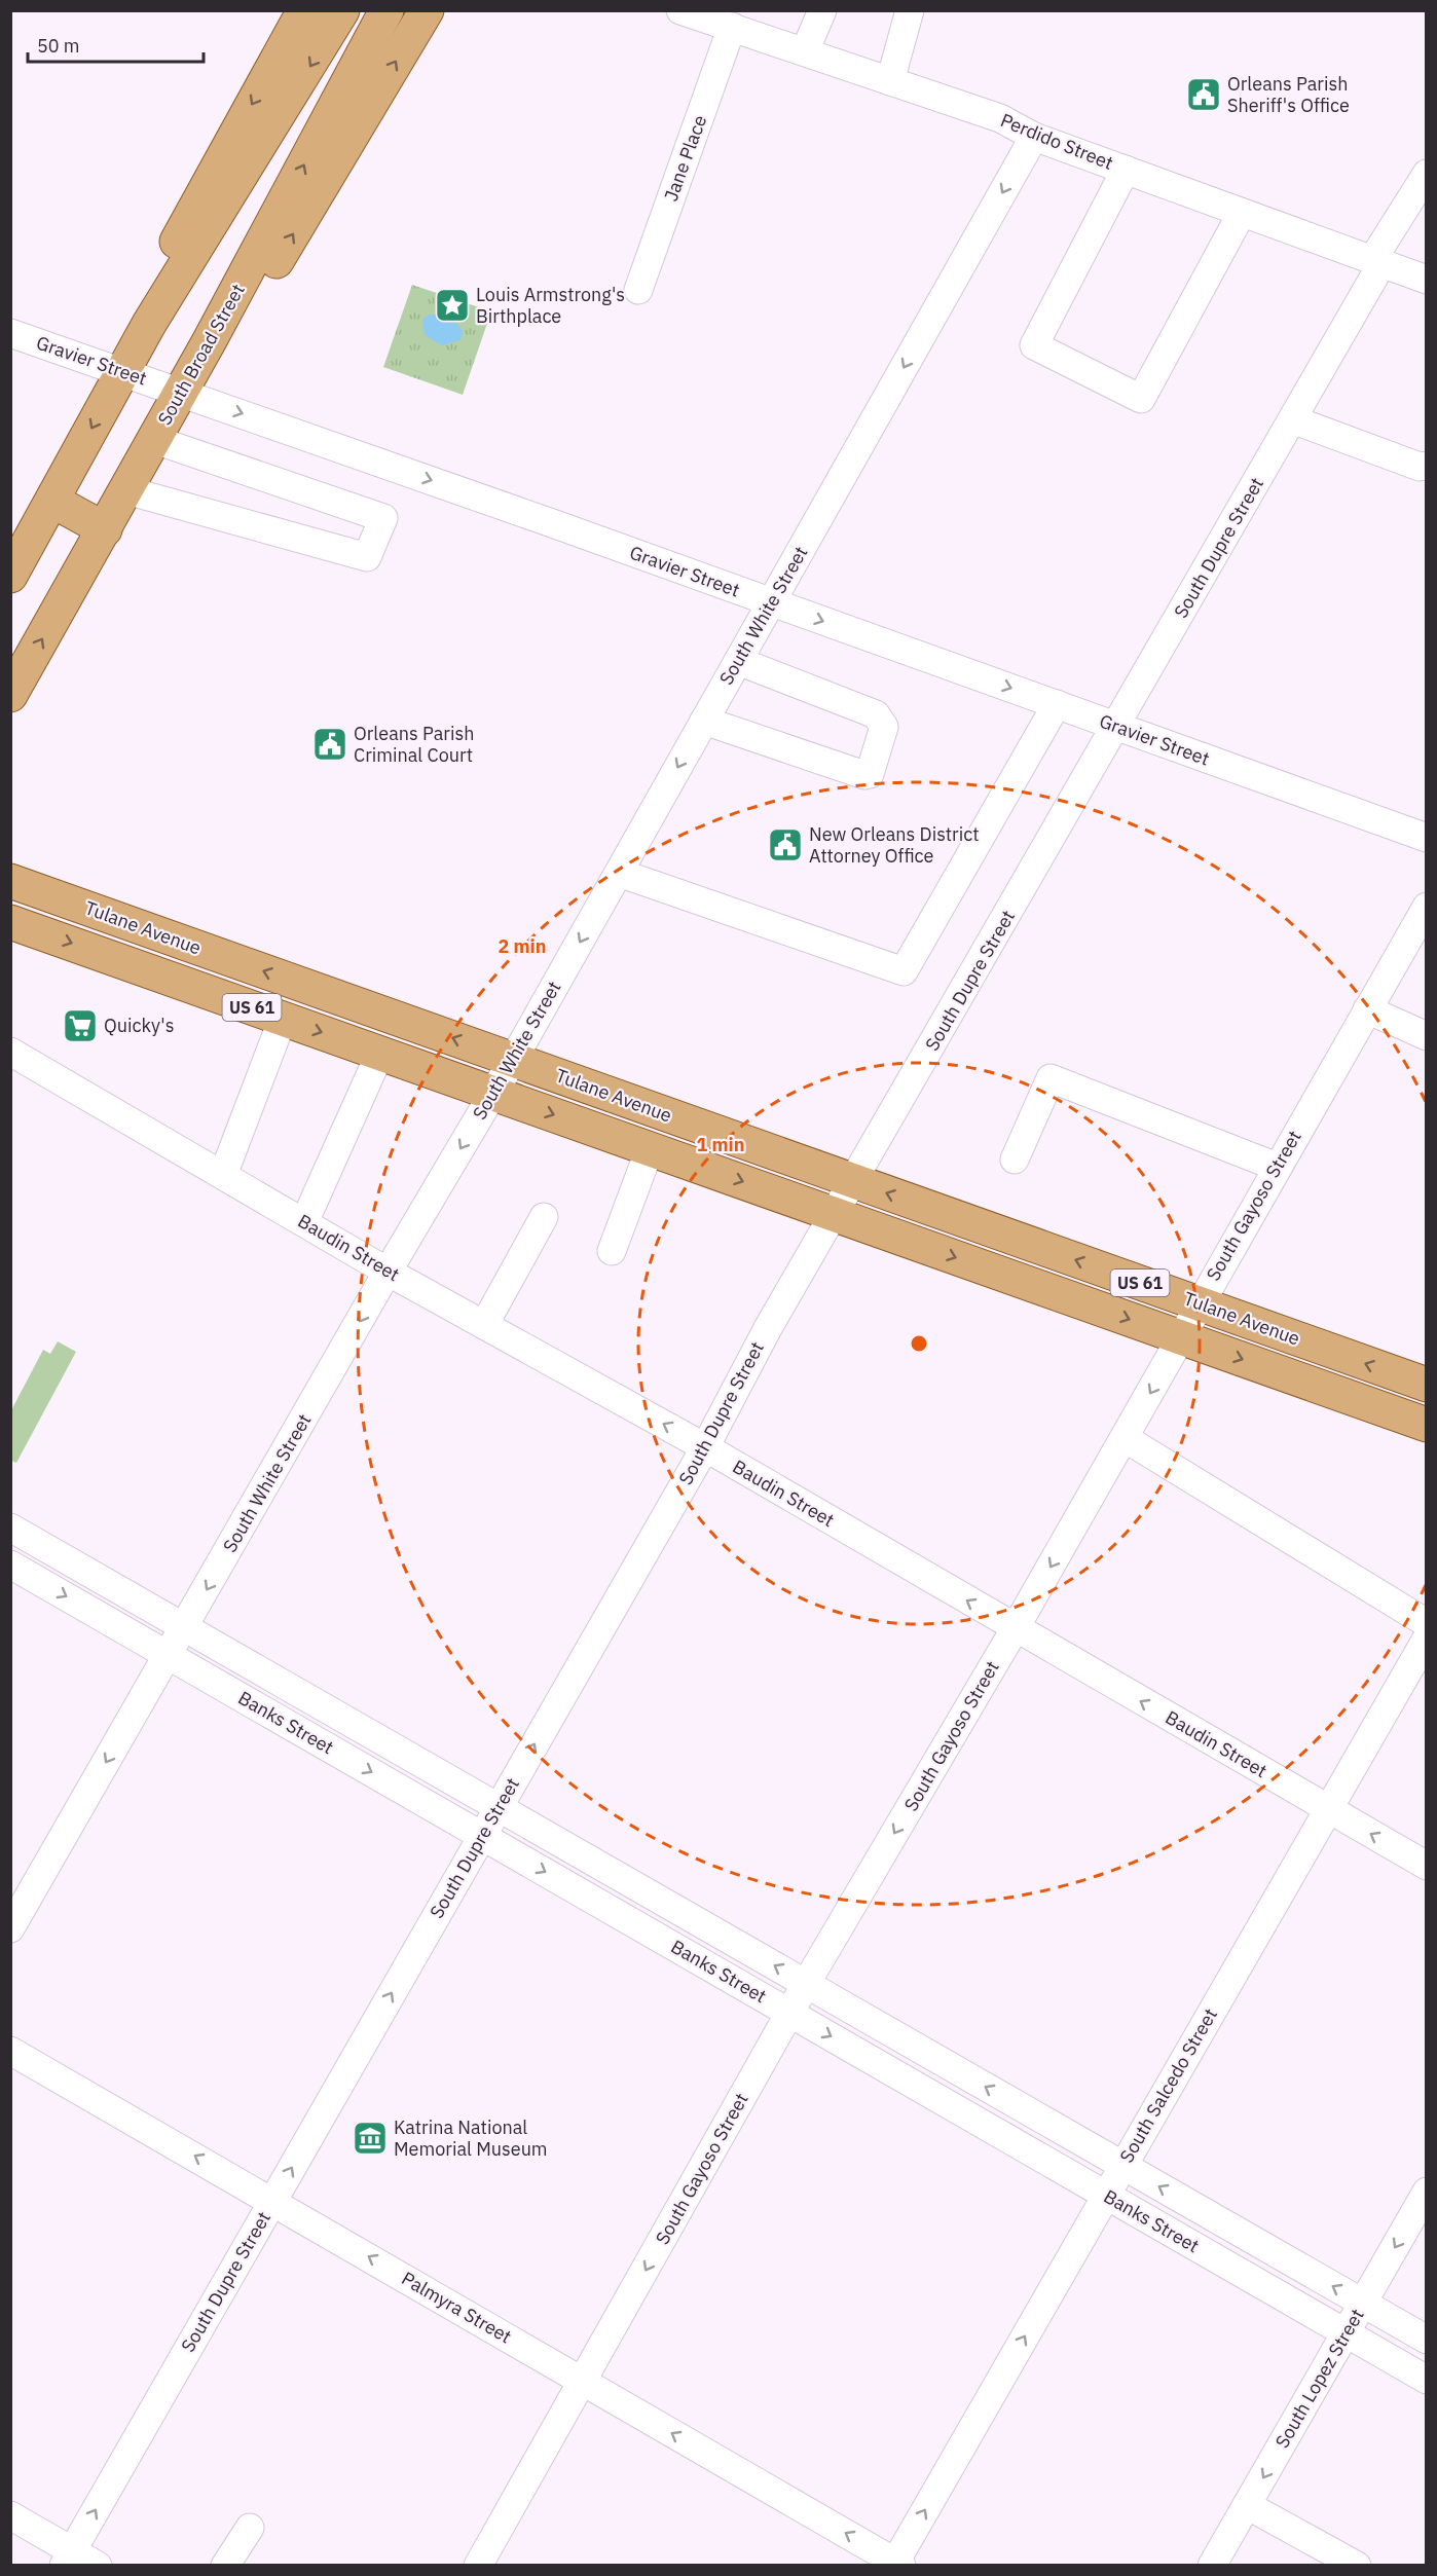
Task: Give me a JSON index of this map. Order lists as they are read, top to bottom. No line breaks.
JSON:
{"streets":{"main road":["South Broad Street","Tulane Avenue","US 61"],"street":["Perdido Street","Jane Place","Gravier Street","South Dupre Street","South White Street","South Gayoso Street","Baudin Street","Banks Street","South Salcedo Street","Palmyra Street","South Lopez Street"]},"crossings":[["Perdido Street","Jane Place"],["Perdido Street","South Dupre Street"],["Perdido Street","South White Street"],["South Broad Street","Gravier Street"],["Gravier Street","South Dupre Street"],["Gravier Street","South White Street"],["South Dupre Street","Tulane Avenue"],["South Dupre Street","Baudin Street"],["South Dupre Street","Banks Street"],["South Dupre Street","Palmyra Street"],["South White Street","Tulane Avenue"],["South White Street","Baudin Street"],["South White Street","Banks Street"],["Tulane Avenue","South Gayoso Street"],["South Gayoso Street","Baudin Street"],["South Gayoso Street","Banks Street"],["South Gayoso Street","Palmyra Street"],["Baudin Street","South Salcedo Street"],["Banks Street","South Salcedo Street"],["Banks Street","South Lopez Street"],["South Salcedo Street","Palmyra Street"]],"one_way":["Gravier Street","South Dupre Street","South Gayoso Street","South Salcedo Street","Palmyra Street","South Lopez Street"],"places":{"public building":["Orleans Parish Sheriff's Office","Orleans Parish Criminal Court","New Orleans District Attorney Office"],"place":["Louis Armstrong's Birthplace"],"supermarket":["Quicky's"],"museum":["Katrina National Memorial Museum"]},"scale_bar":"50 m","rings":["2 min","1 min"]}
